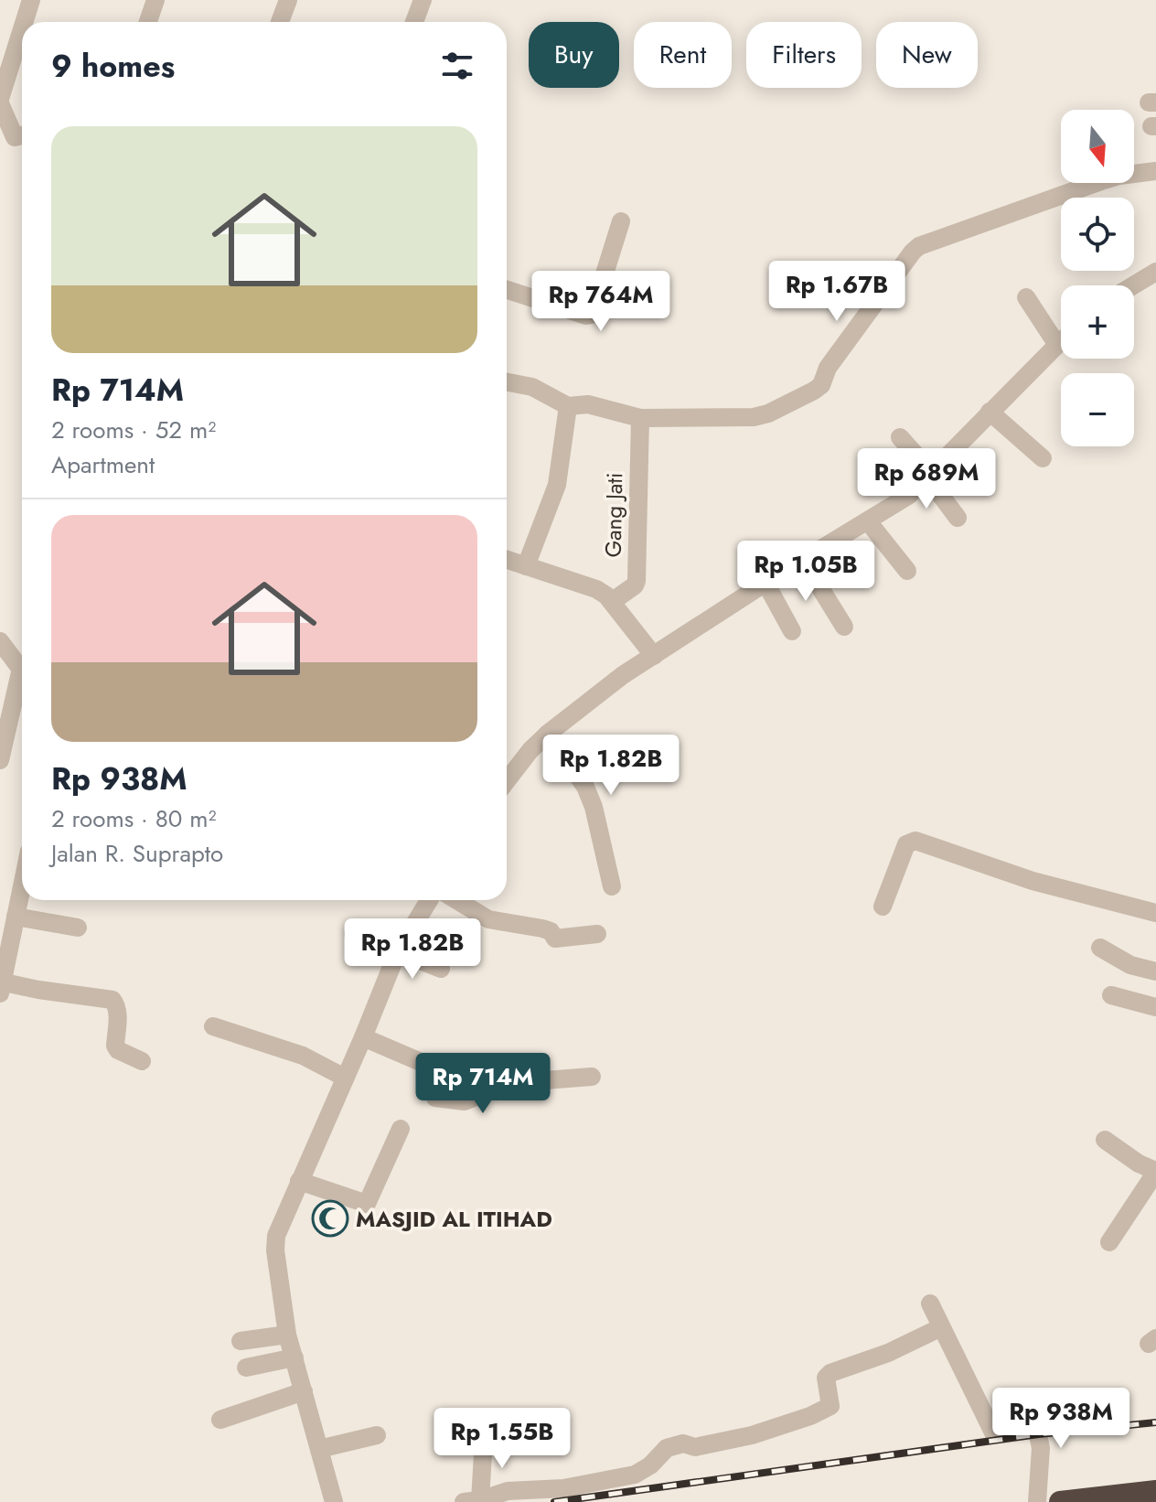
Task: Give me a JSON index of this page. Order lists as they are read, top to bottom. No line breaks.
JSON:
{"streets":{"street":["Gang Jati"]},"places":{"mosque":["MASJID AL ITIHAD"]},"north":"bottom","page":{"chip":["Buy","Rent","Filters","New"],"heading":"9 homes","map_buttons":["+","−"],"list":[{"name":"Rp 714M","note":"2 rooms · 52 m² · Apartment"},{"name":"Rp 938M","note":"2 rooms · 80 m² · Jalan R. Suprapto"}],"price":["Rp 1.67B","Rp 764M","Rp 689M","Rp 1.05B","Rp 1.82B","Rp 1.82B","Rp 714M","Rp 938M","Rp 1.55B"]}}
